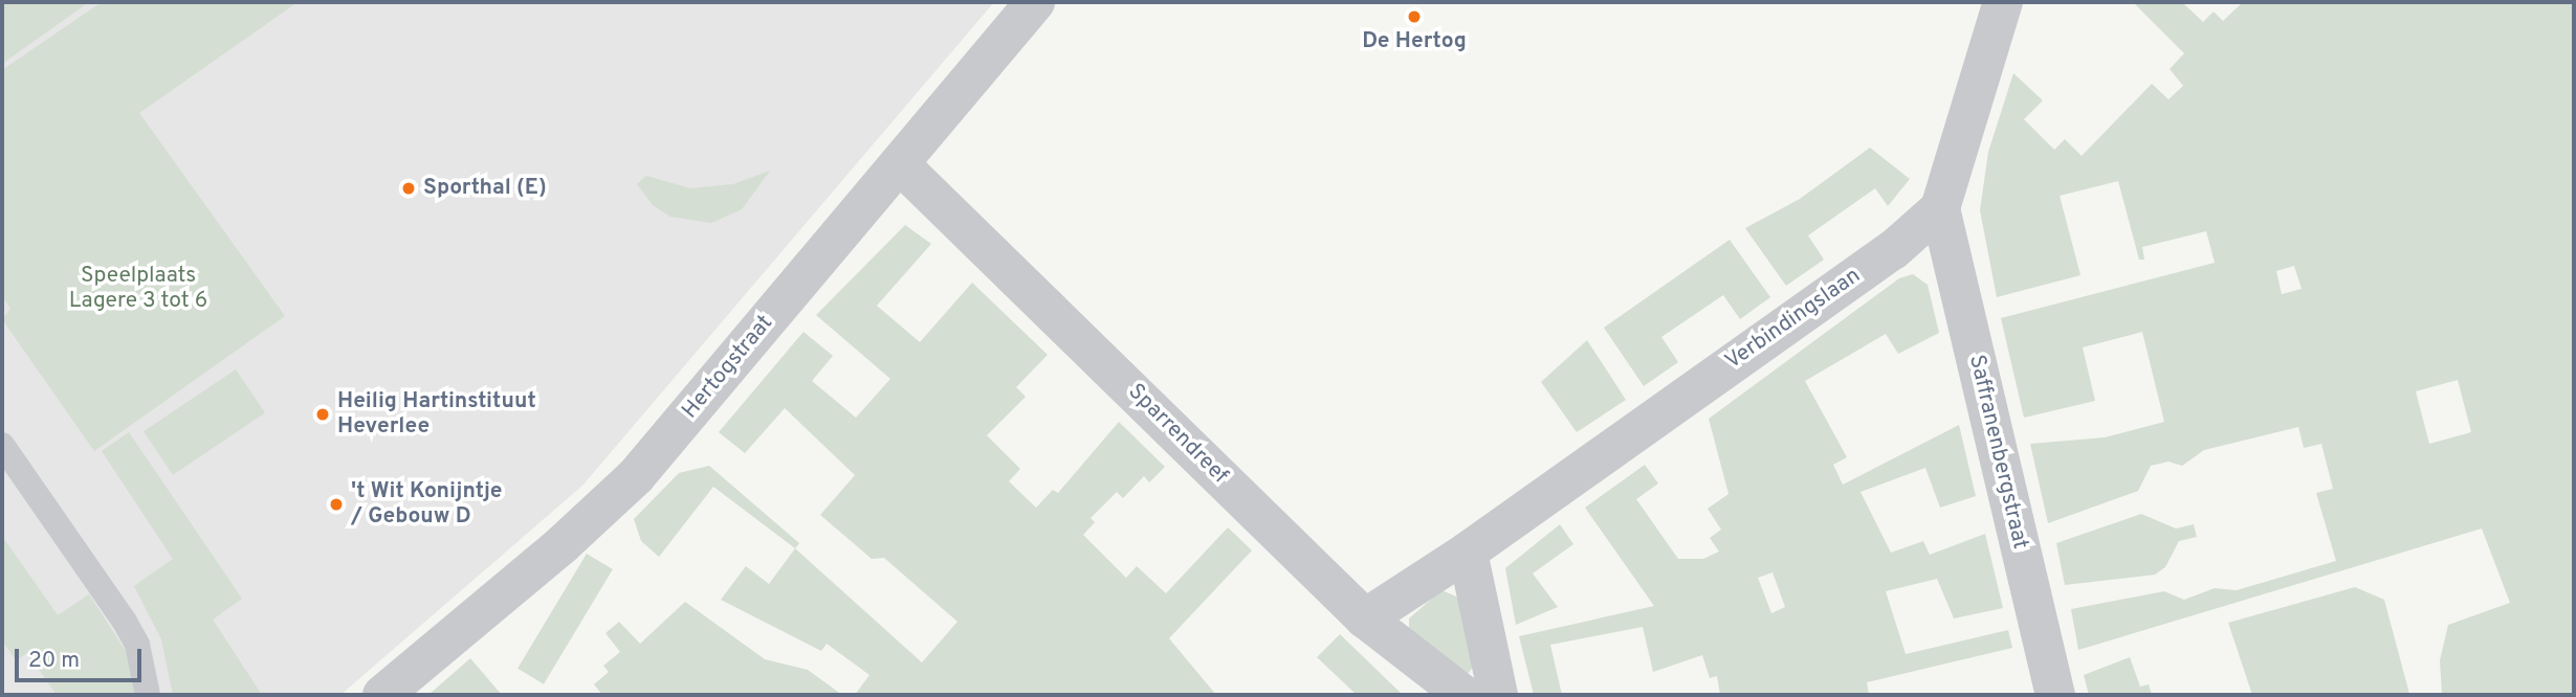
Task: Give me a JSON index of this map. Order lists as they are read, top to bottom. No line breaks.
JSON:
{"streets":{"street":["Verbindingslaan","Hertogstraat","Sparrendreef","Saffranenbergstraat"]},"crossings":[["Verbindingslaan","Sparrendreef"],["Verbindingslaan","Saffranenbergstraat"],["Hertogstraat","Sparrendreef"]],"parks":["Speelplaats Lagere 3 tot 6"],"places":["De Hertog","Sporthal (E)","Heilig Hartinstituut Heverlee","'t Wit Konijntje / Gebouw D"],"scale_bar":"20 m"}
